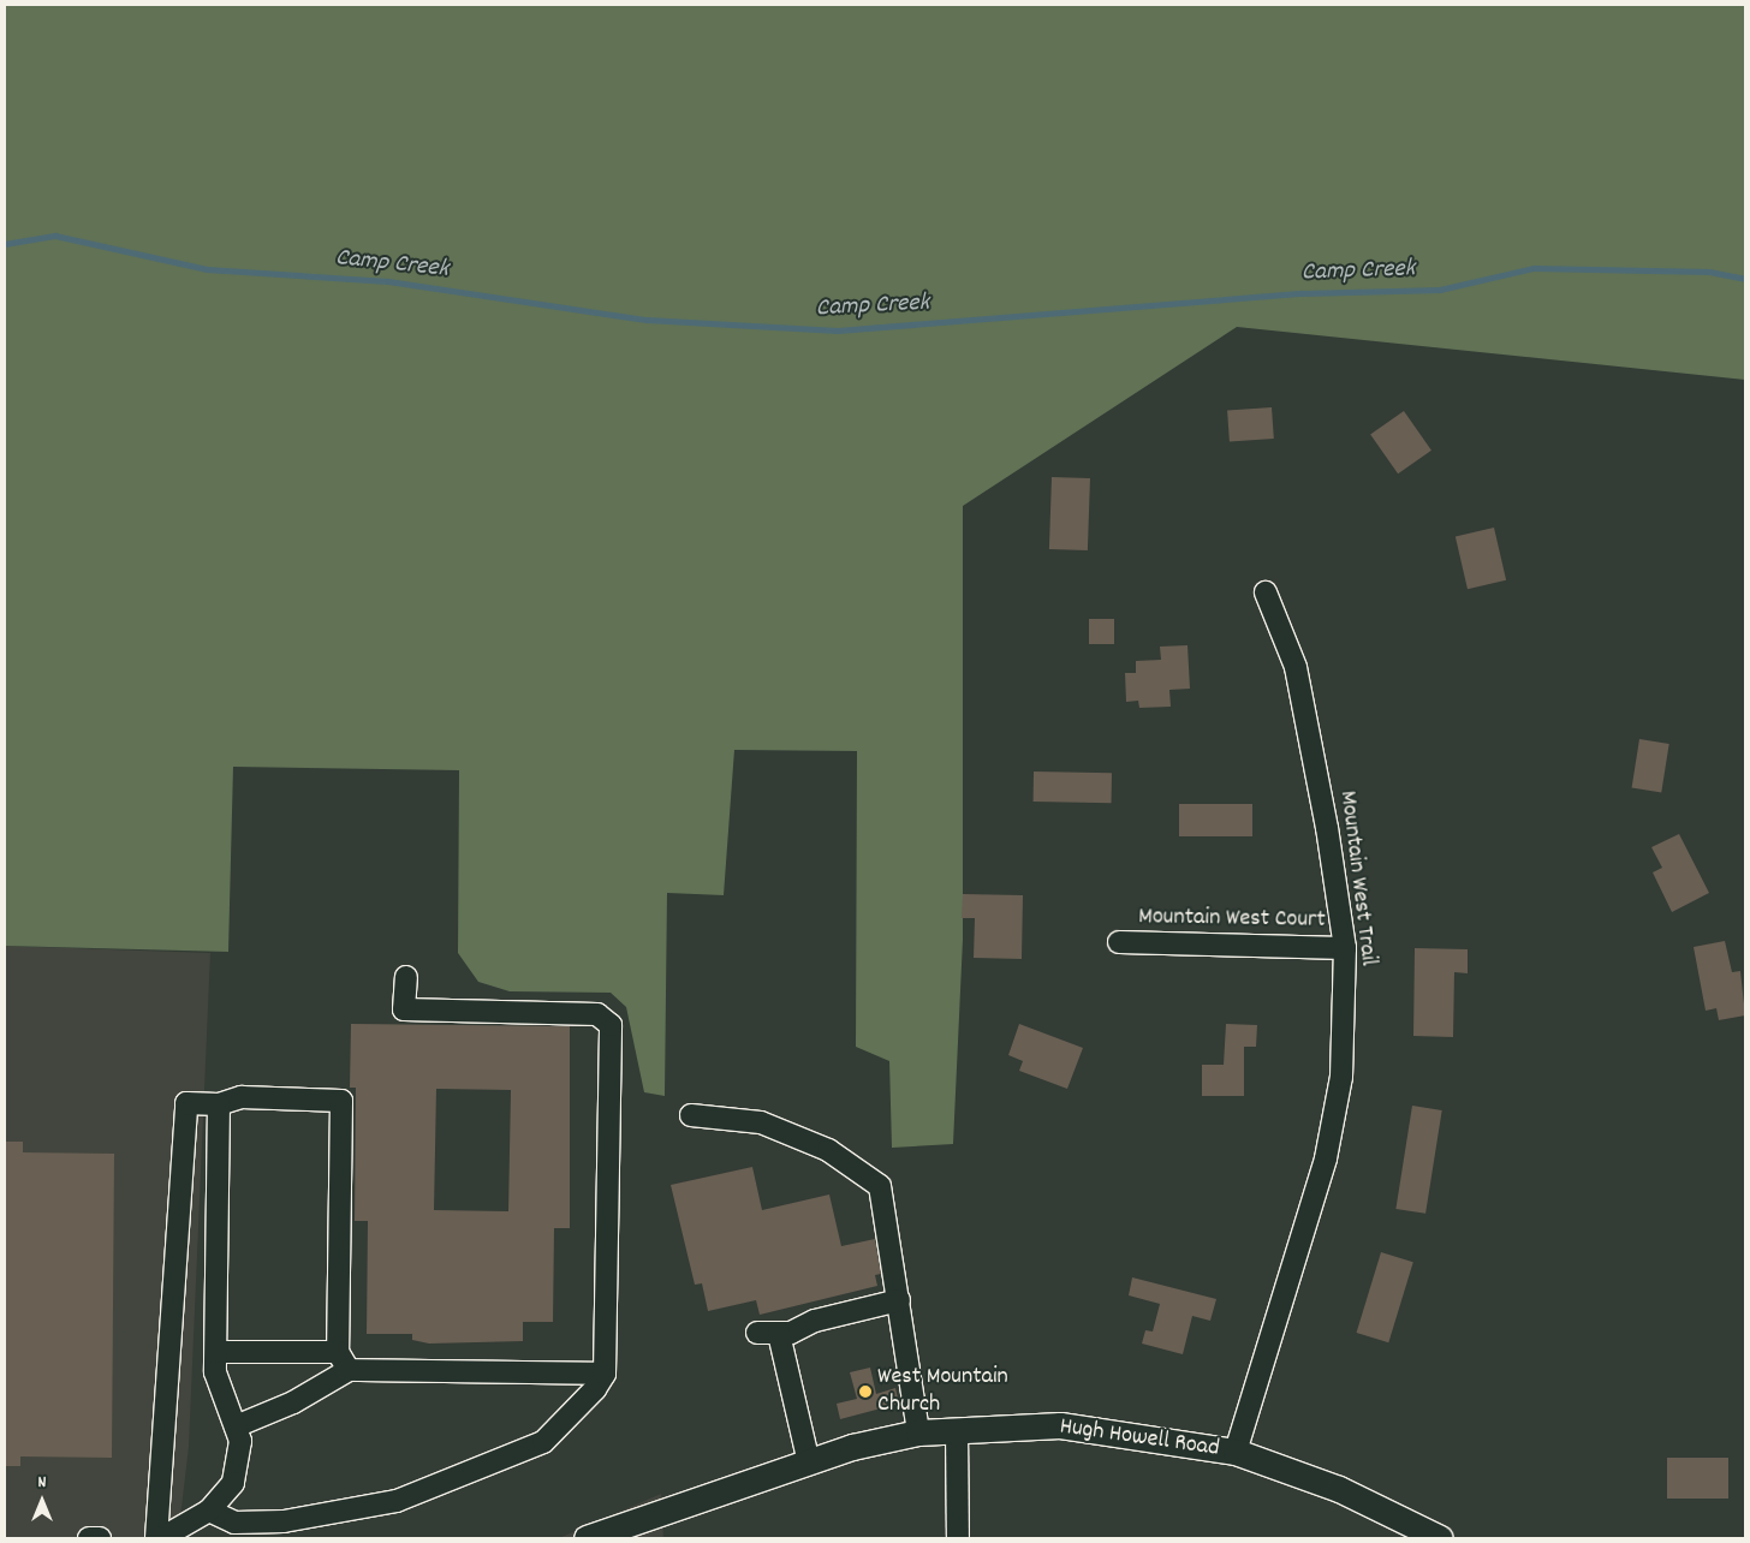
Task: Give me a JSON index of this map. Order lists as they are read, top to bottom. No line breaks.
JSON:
{"streets":{"main road":["Hugh Howell Road"],"street":["Mountain West Trail","Mountain West Court"]},"crossings":[["Mountain West Trail","Mountain West Court"],["Mountain West Trail","Hugh Howell Road"]],"water":["Camp Creek"],"places":["West Mountain Church"],"north":"top"}
